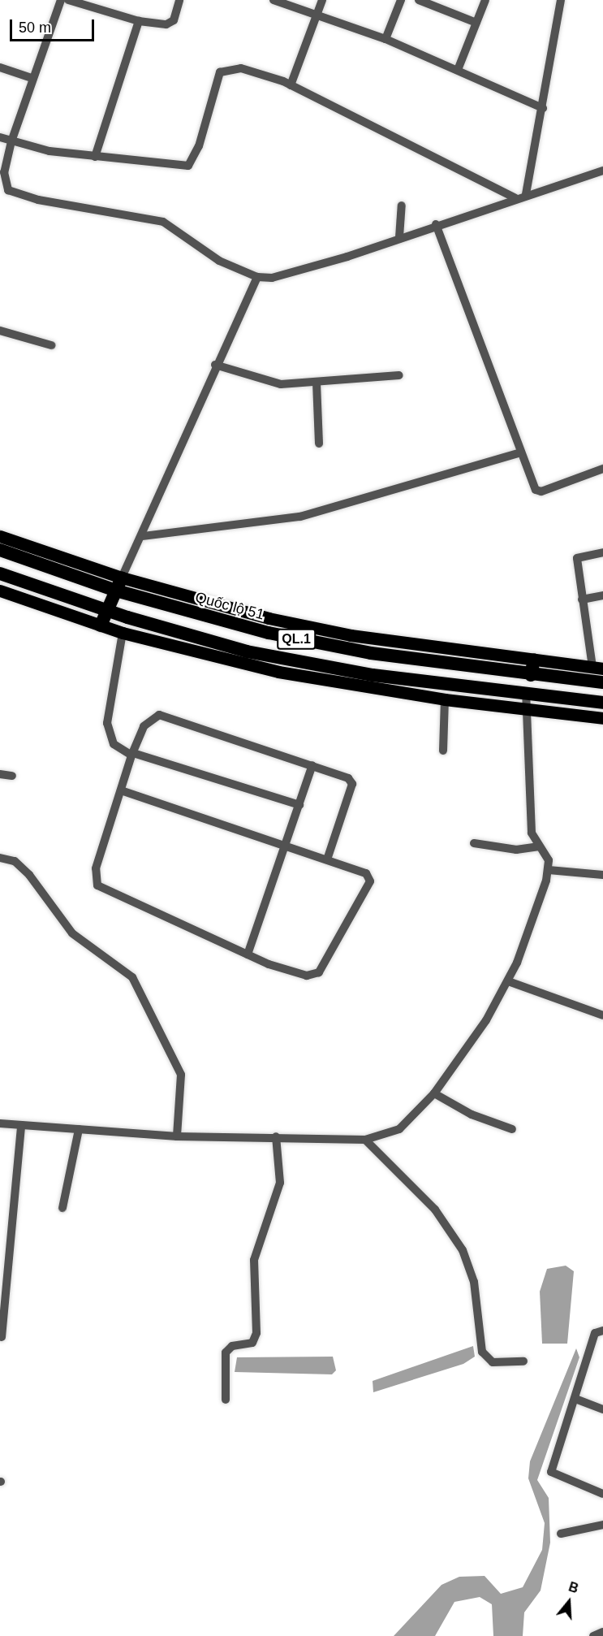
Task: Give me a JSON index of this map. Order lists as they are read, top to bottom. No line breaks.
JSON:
{"streets":{"highway":["Quốc lộ 51","QL.1"]},"scale_bar":"50 m","north":"top"}
